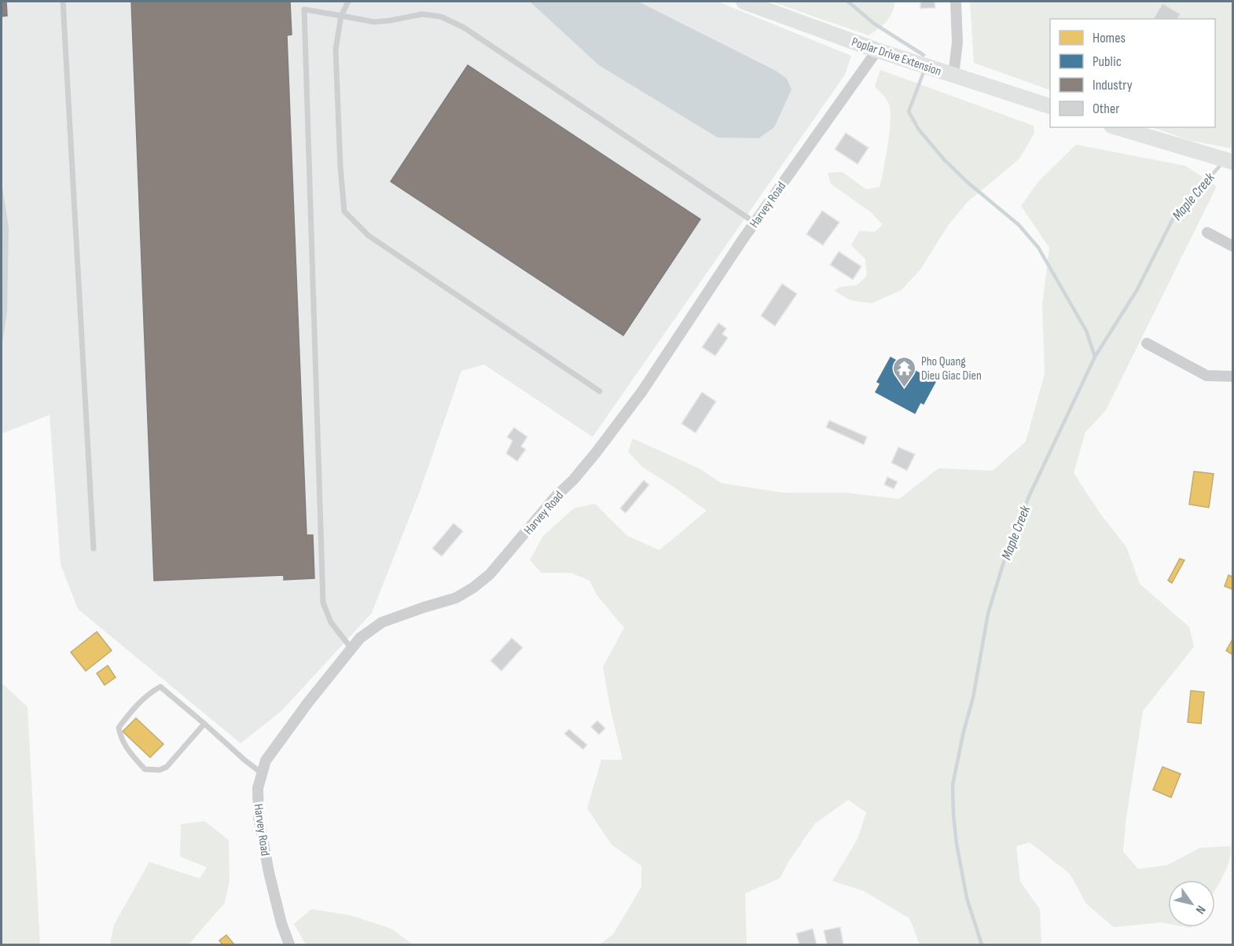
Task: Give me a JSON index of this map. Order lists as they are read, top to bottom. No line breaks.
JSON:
{"streets":{"street":["Poplar Drive Extension","Harvey Road"]},"crossings":[["Poplar Drive Extension","Harvey Road"]],"water":["Maple Creek"],"places":{"temple":["Pho Quang Dieu Giac Dien"]},"legend":["Homes","Public","Industry","Other"],"north":"bottom right"}
